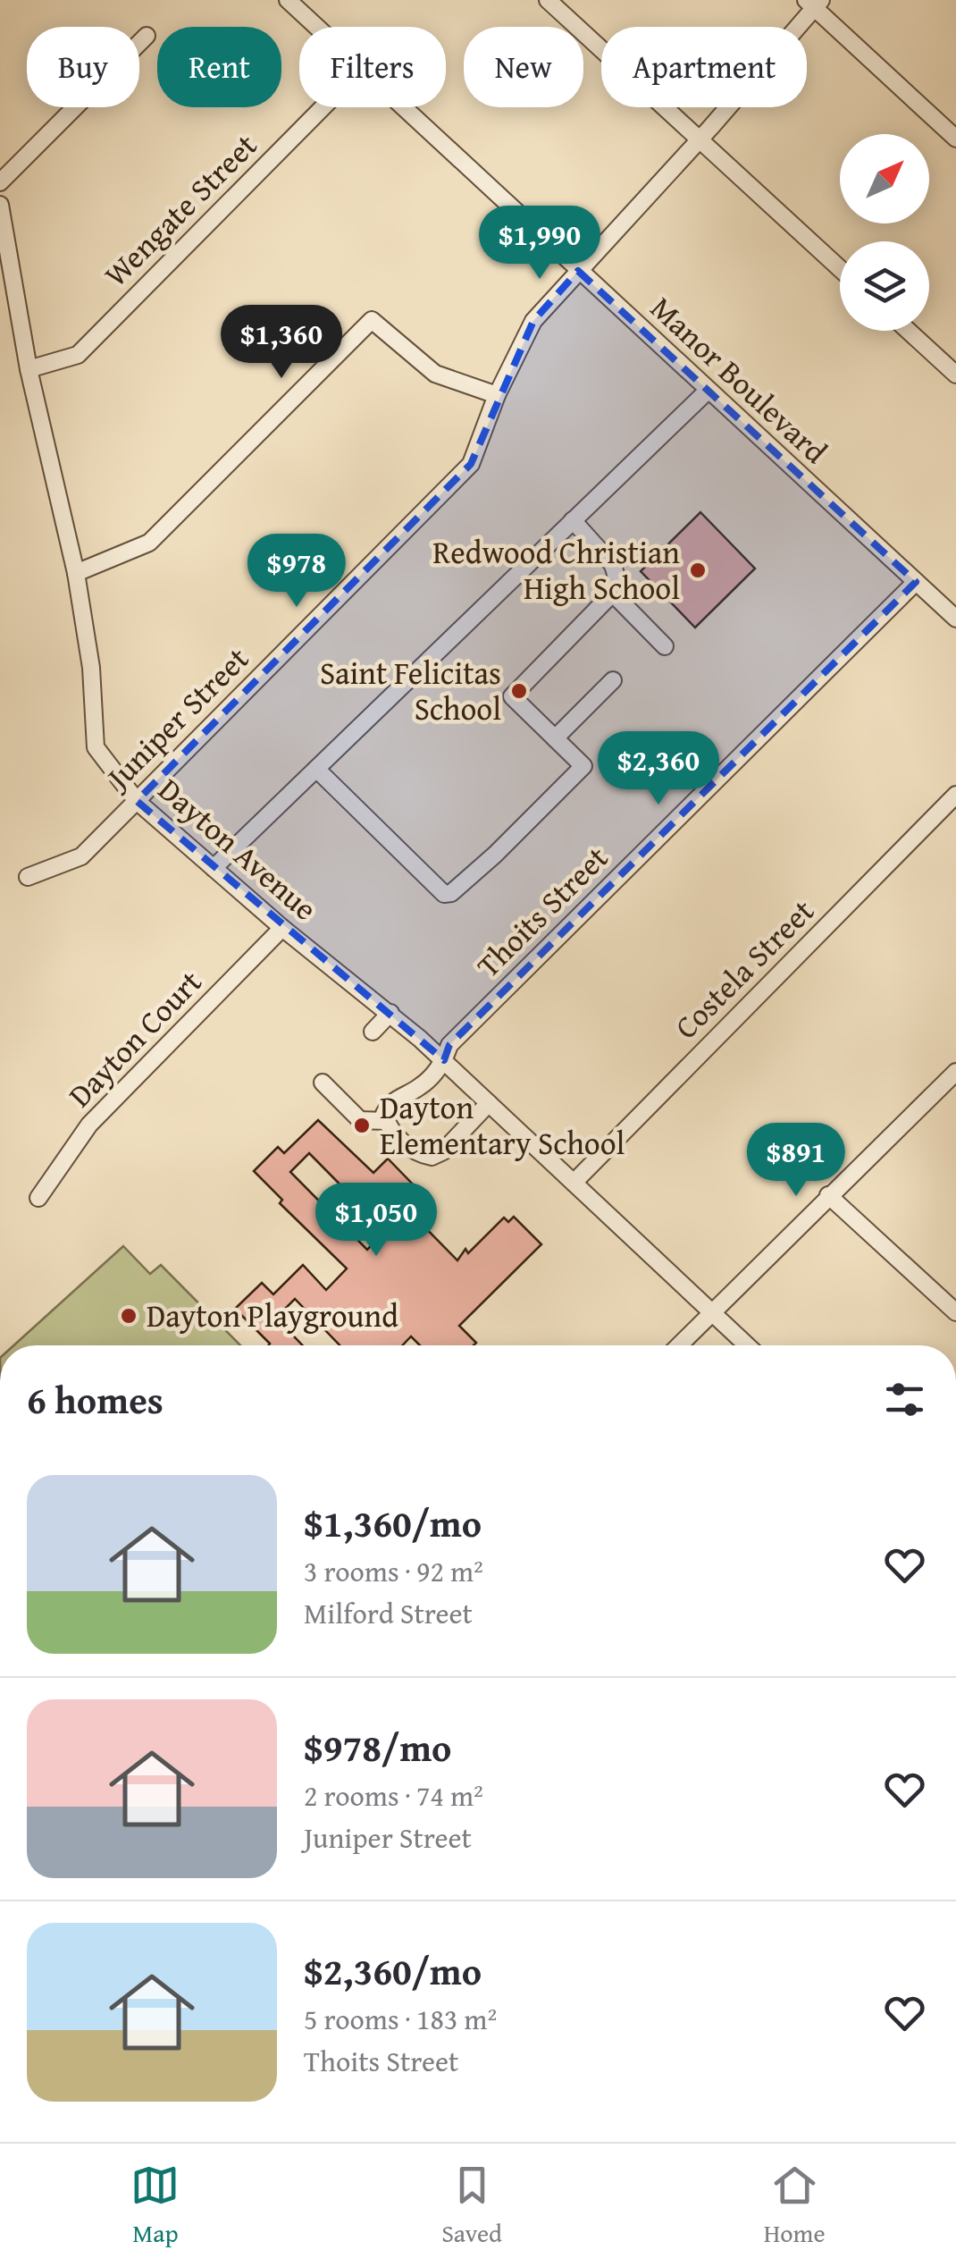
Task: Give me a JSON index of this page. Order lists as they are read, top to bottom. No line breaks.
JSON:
{"streets":{"street":["Wengate Street","Manor Boulevard","Juniper Street","Dayton Avenue","Thoits Street","Costela Street","Dayton Court"]},"crossings":[["Wengate Street","Dayton Avenue"],["Manor Boulevard","Juniper Street"],["Manor Boulevard","Thoits Street"],["Juniper Street","Dayton Avenue"],["Dayton Avenue","Thoits Street"],["Dayton Avenue","Costela Street"],["Dayton Avenue","Dayton Court"]],"places":["Redwood Christian High School","Saint Felicitas School","Dayton Elementary School","Dayton Playground"],"north":"top right","page":{"chip":["Buy","Rent","Filters","New","Apartment"],"price":["$1,990","$1,360","$978","$2,360","$891","$1,050"],"heading":"6 homes","list":[{"name":"$1,360/mo","note":"3 rooms · 92 m² · Milford Street"},{"name":"$978/mo","note":"2 rooms · 74 m² · Juniper Street"},{"name":"$2,360/mo","note":"5 rooms · 183 m² · Thoits Street"}],"tabs":["Map","Saved","Home"]}}
